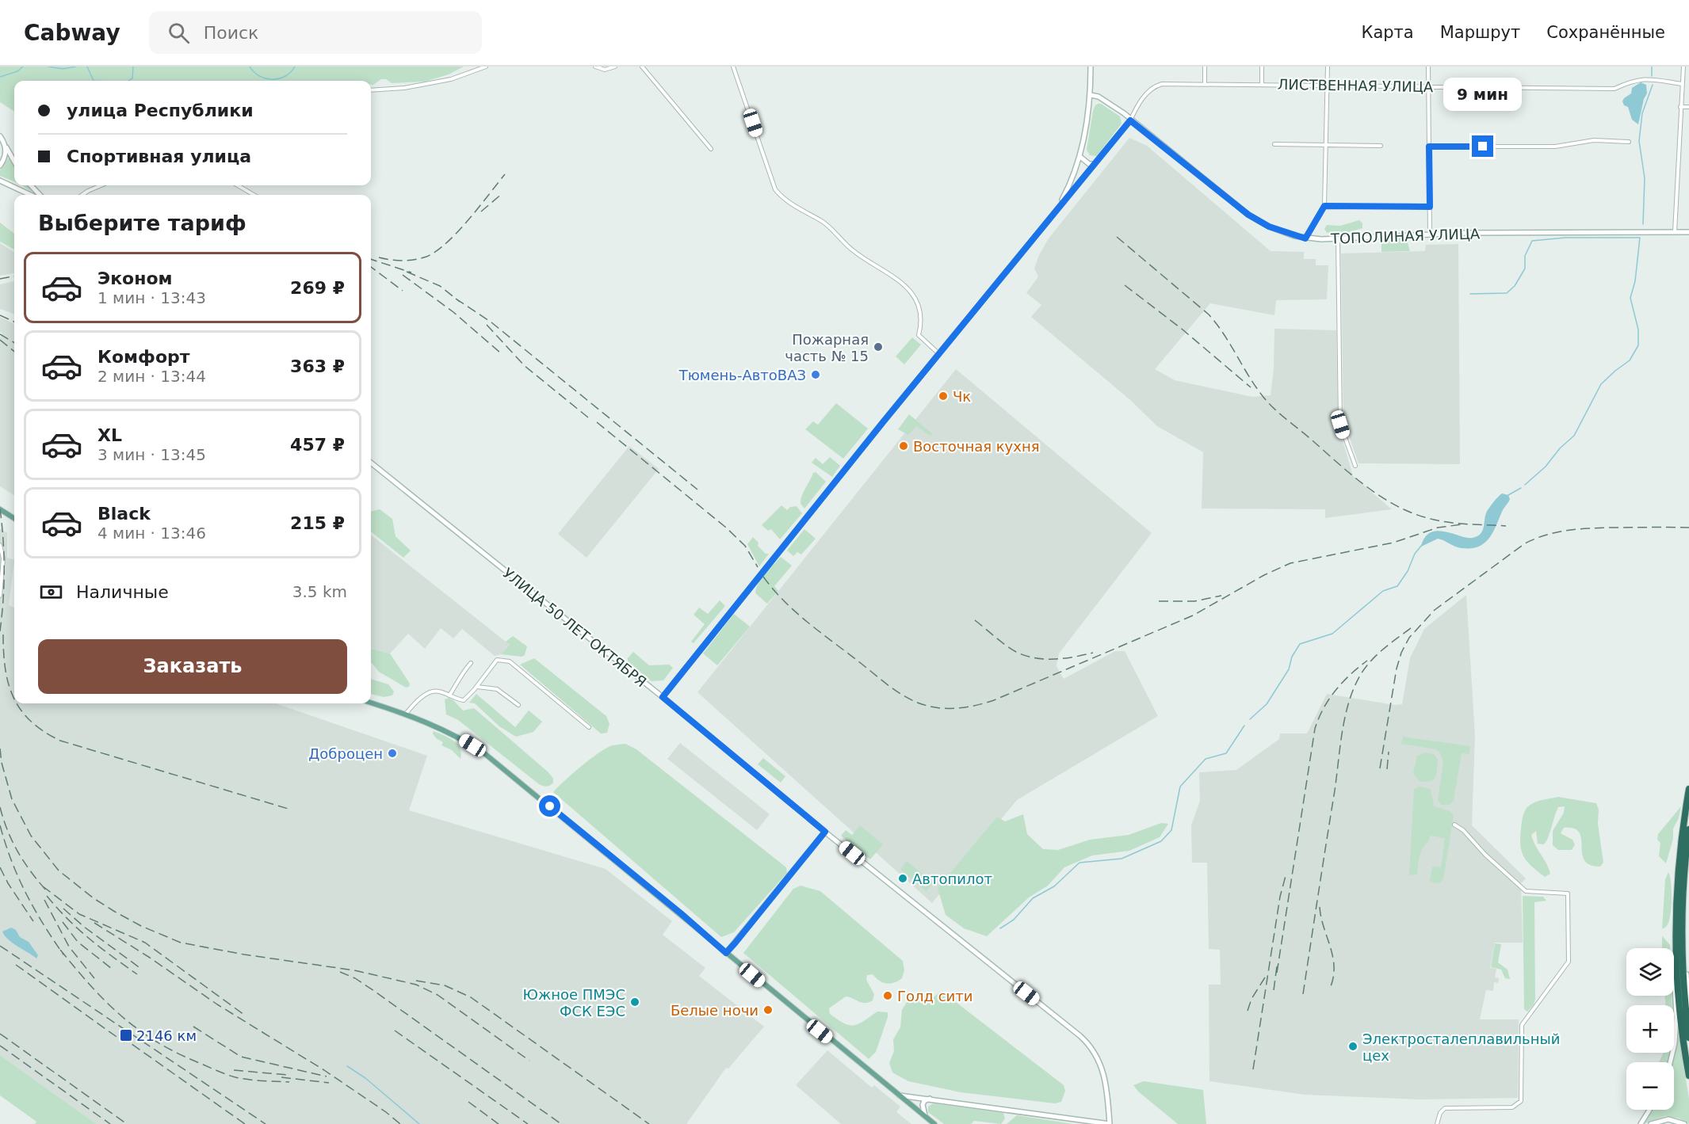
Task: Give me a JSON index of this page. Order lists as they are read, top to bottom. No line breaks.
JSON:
{"streets":{"main road":["ТОПОЛИНАЯ УЛИЦА","УЛИЦА 50 ЛЕТ ОКТЯБРЯ"],"street":["ЛИСТВЕННАЯ УЛИЦА"]},"crossings":[["ЛИСТВЕННАЯ УЛИЦА","ТОПОЛИНАЯ УЛИЦА"]],"places":{"other":["Пожарная часть № 15","Тюмень-АвтоВАЗ","Чк","Восточная кухня","Доброцен","Автопилот","Голд сити","Южное ПМЭС ФСК ЕЭС","Белые ночи","Электросталеплавильный цех"],"transit":["2146 км"]},"page":{"header":"Cabway","search":"Поиск","nav":["Карта","Маршрут","Сохранённые"],"bubble":"9 мин","banner":["улица Республики","Спортивная улица"],"heading":"Выберите тариф","list":[{"name":"Эконом","note":"1 мин · 13:43","value":"269 ₽"},{"name":"Комфорт","note":"2 мин · 13:44","value":"363 ₽"},{"name":"XL","note":"3 мин · 13:45","value":"457 ₽"},{"name":"Black","note":"4 мин · 13:46","value":"215 ₽"}],"pay":["Наличные","3.5 km"],"buttons":"Заказать","map_buttons":["+","−"]}}
